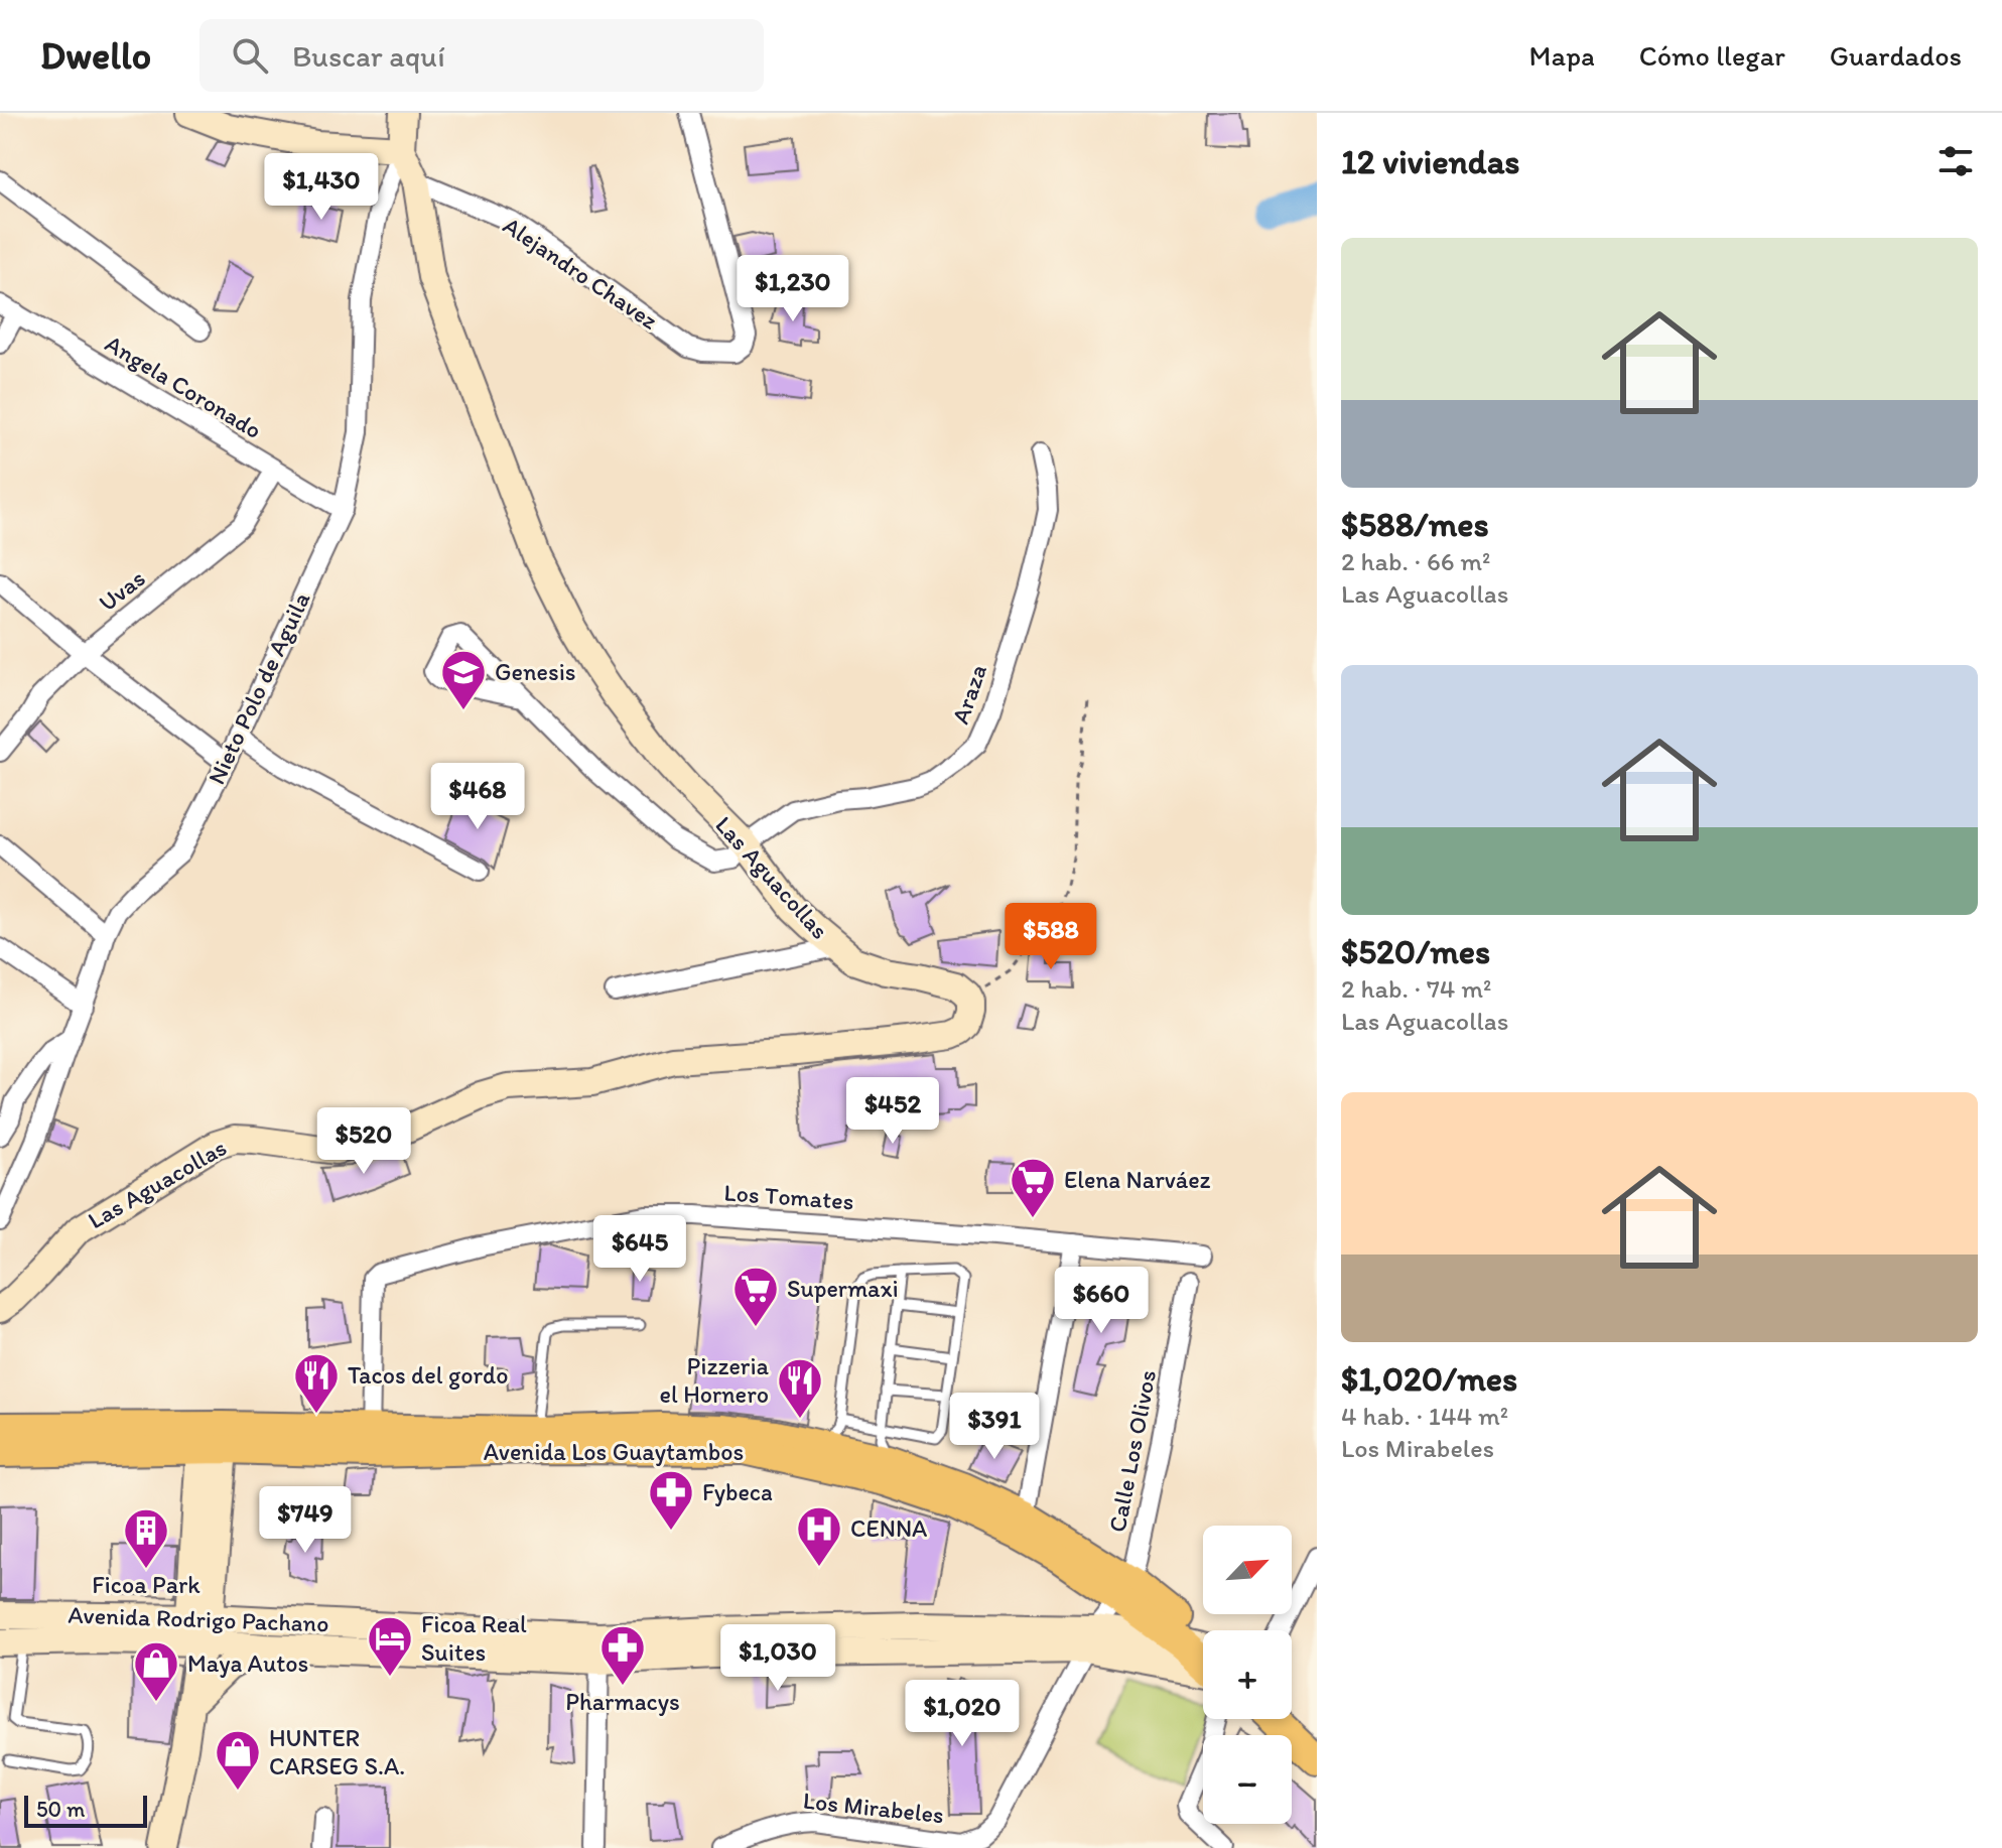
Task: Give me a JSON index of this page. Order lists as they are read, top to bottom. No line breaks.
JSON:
{"streets":{"main road":["Avenida Los Guaytambos"],"street":["Alejandro Chavez","Angela Coronado","Uvas","Nieto Polo de Aguila","Araza","Las Aguacollas","Los Tomates","Calle Los Olivos","Avenida Rodrigo Pachano","Los Mirabeles"]},"crossings":[["Alejandro Chavez","Las Aguacollas"],["Angela Coronado","Uvas"],["Angela Coronado","Nieto Polo de Aguila"],["Nieto Polo de Aguila","Las Aguacollas"],["Araza","Las Aguacollas"],["Los Tomates","Avenida Los Guaytambos"],["Calle Los Olivos","Avenida Los Guaytambos"],["Calle Los Olivos","Los Mirabeles"],["Avenida Los Guaytambos","Avenida Rodrigo Pachano"],["Avenida Los Guaytambos","Los Mirabeles"],["Avenida Rodrigo Pachano","Los Mirabeles"]],"places":{"school or university":["Genesis"],"supermarket":["Elena Narváez","Supermaxi"],"restaurant":["Tacos del gordo","Pizzeria el Hornero"],"pharmacy":["Fybeca","Pharmacys"],"hospital":["CENNA"],"building":["Ficoa Park"],"hotel":["Ficoa Real Suites"],"shop":["Maya Autos","HUNTER CARSEG S.A."]},"scale_bar":"50 m","north":"top right","page":{"header":"Dwello","search":"Buscar aquí","nav":["Mapa","Cómo llegar","Guardados"],"heading":"12 viviendas","price":["$1,430","$1,230","$468","$588","$452","$520","$645","$660","$391","$749","$1,030","$1,020"],"list":[{"name":"$588/mes","note":"2 hab. · 66 m² · Las Aguacollas"},{"name":"$520/mes","note":"2 hab. · 74 m² · Las Aguacollas"},{"name":"$1,020/mes","note":"4 hab. · 144 m² · Los Mirabeles"}],"map_buttons":["+","−"],"scale":"50 m"}}
